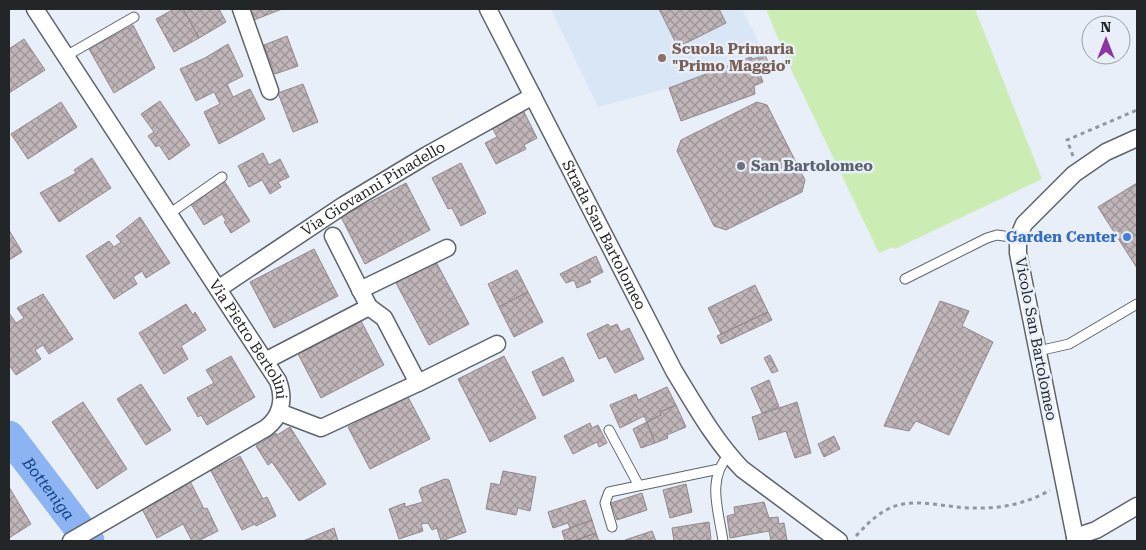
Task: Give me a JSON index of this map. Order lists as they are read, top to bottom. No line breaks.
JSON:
{"streets":{"street":["Via Giovanni Pinadello","Strada San Bartolomeo","Vicolo San Bartolomeo","Via Pietro Bertolini"]},"crossings":[["Via Giovanni Pinadello","Strada San Bartolomeo"],["Via Giovanni Pinadello","Via Pietro Bertolini"]],"water":["Botteniga"],"places":["Scuola Primaria \"Primo Maggio\"","San Bartolomeo","Garden Center"],"north":"top"}
